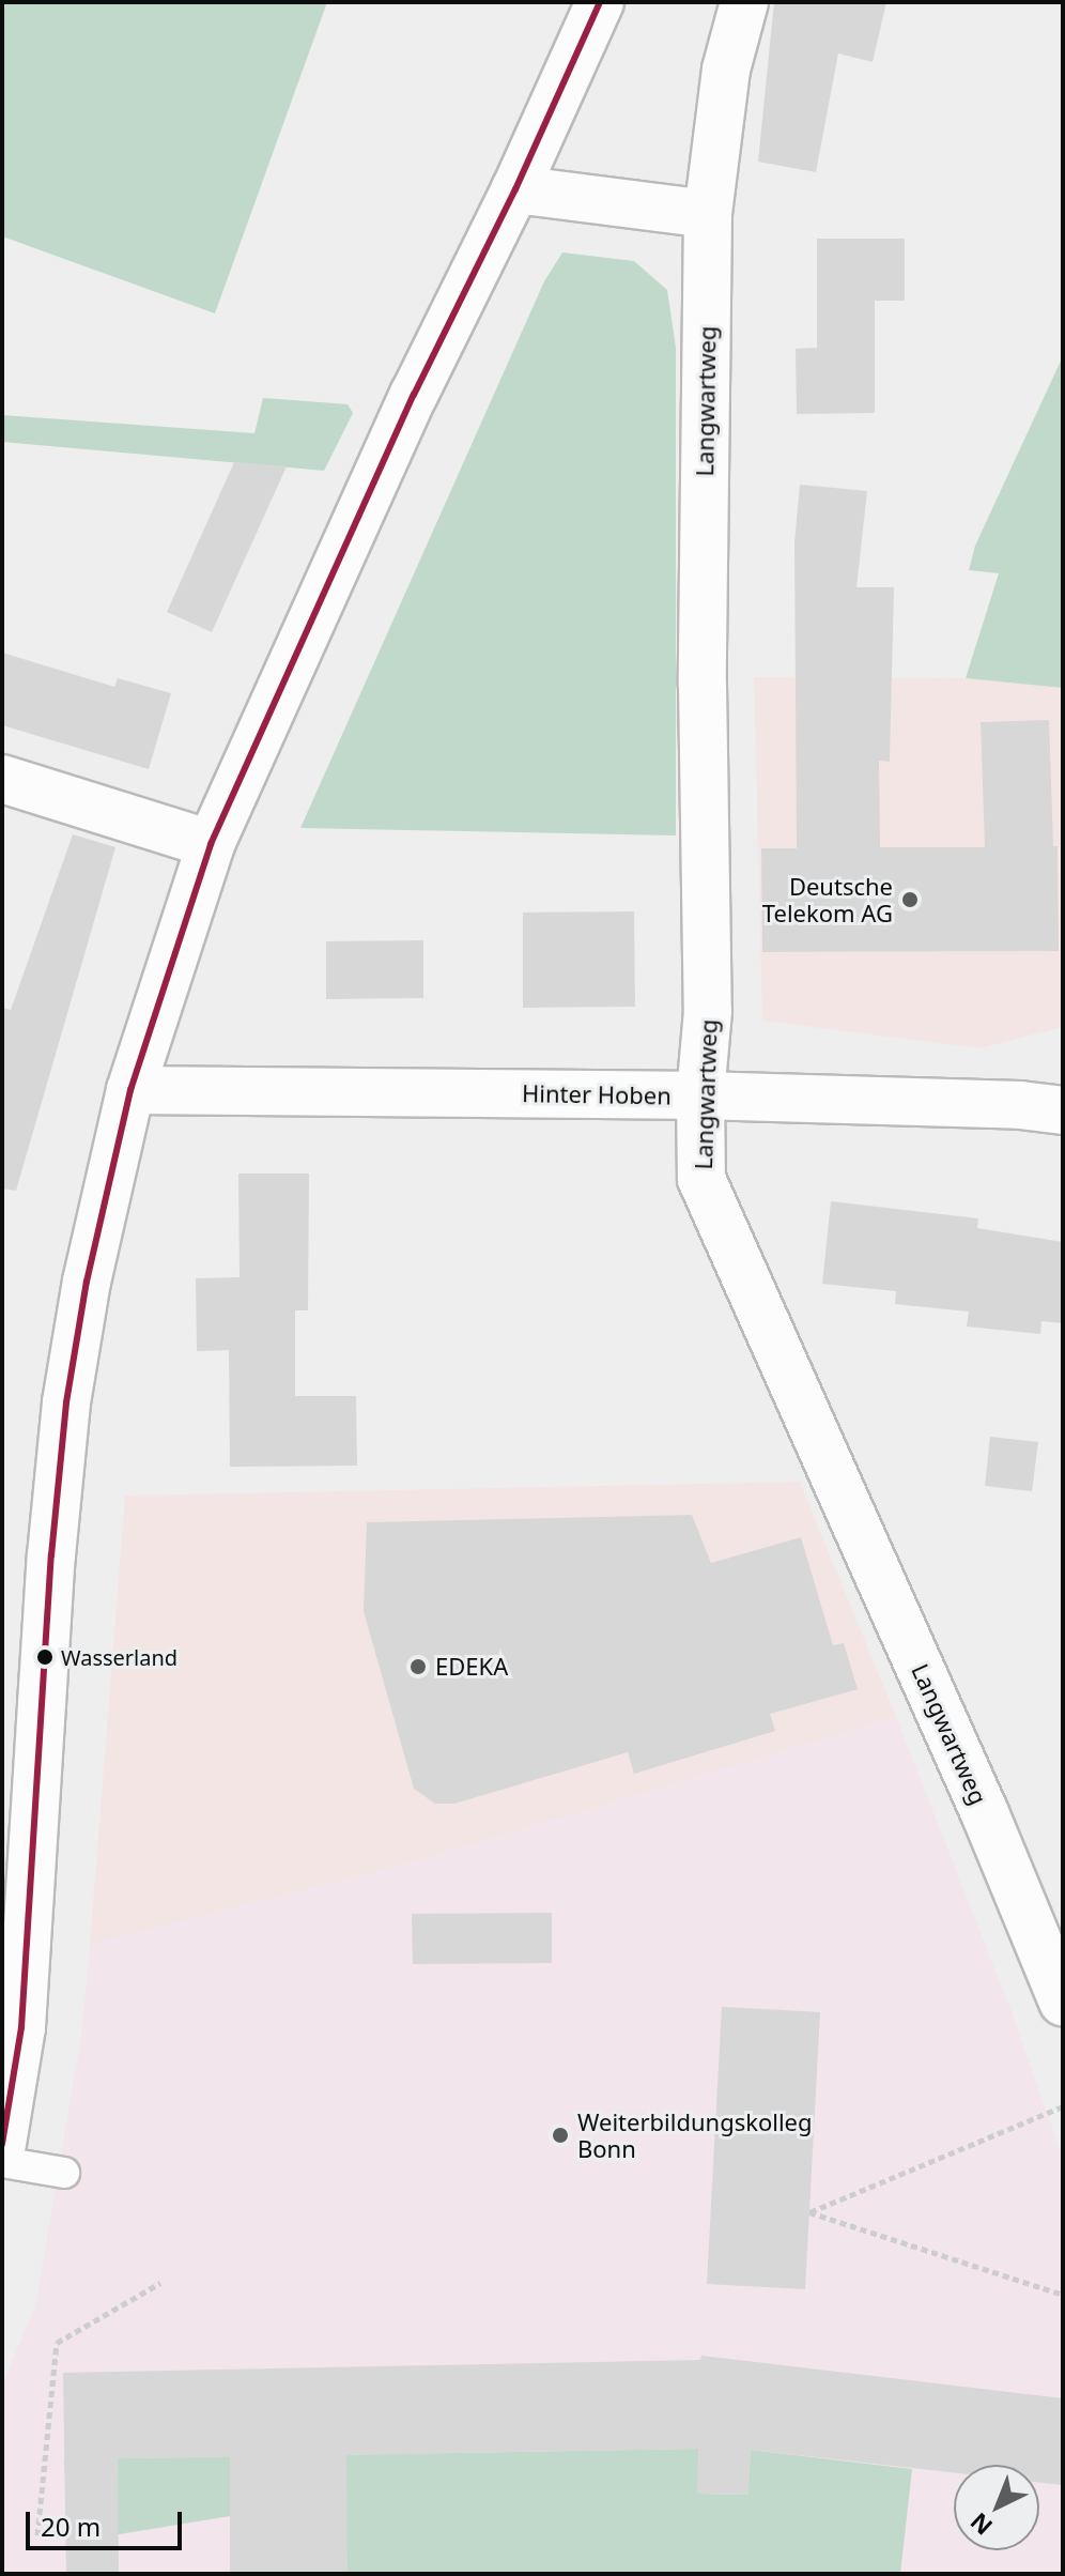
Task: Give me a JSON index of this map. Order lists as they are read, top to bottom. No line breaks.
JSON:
{"streets":{"street":["Langwartweg","Hinter Hoben"]},"crossings":[["Langwartweg","Hinter Hoben"]],"places":["Deutsche Telekom AG","Wasserland","EDEKA","Weiterbildungskolleg Bonn"],"scale_bar":"20 m","north":"bottom left"}
